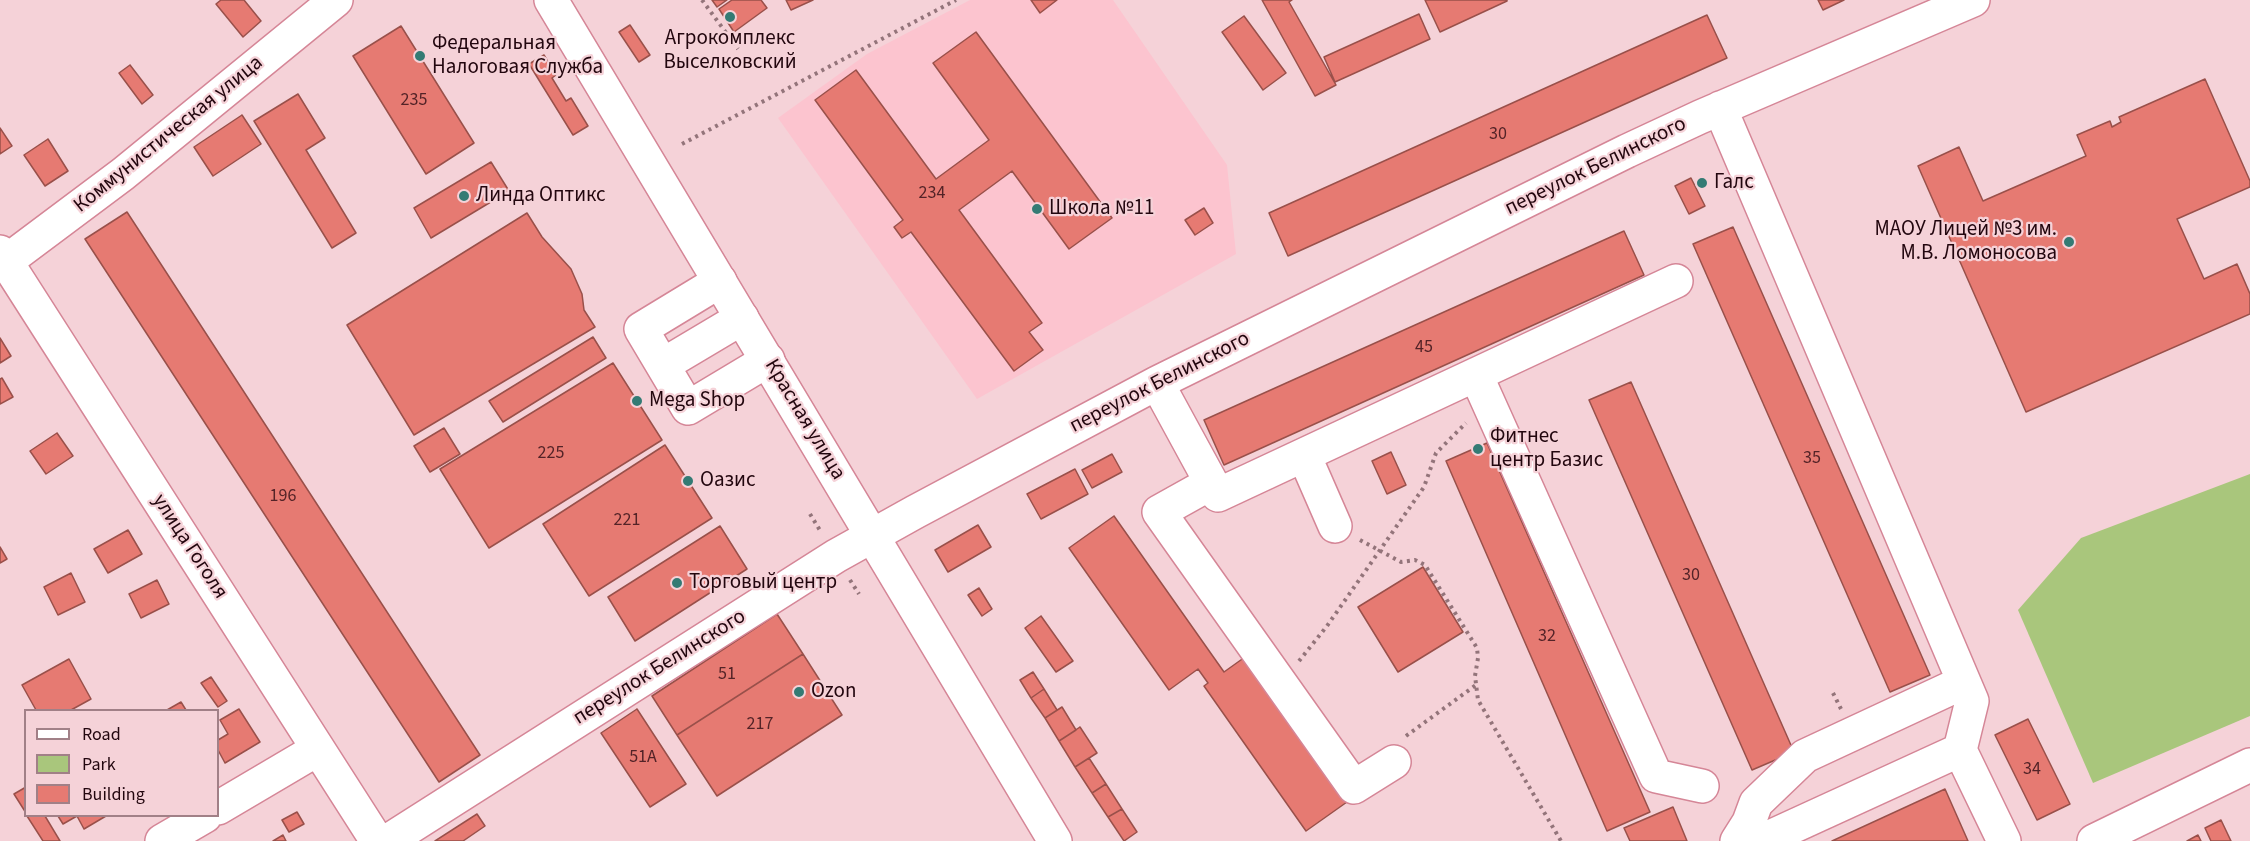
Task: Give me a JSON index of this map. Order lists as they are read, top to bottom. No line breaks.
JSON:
{"streets":{"street":["Коммунистическая улица","переулок Белинского","Красная улица","улица Гоголя"]},"crossings":[["Коммунистическая улица","улица Гоголя"],["переулок Белинского","Красная улица"]],"places":["Агрокомплекс Выселковский","Федеральная Налоговая Служба","Галс","Линда Оптикс","Школа №11","МАОУ Лицей №3 им. М.В. Ломоносова","Mega Shop","Фитнес центр Базис","Оазис","Торговый центр","Ozon"],"house_numbers":["235","30","234","45","225","35","196","221","30","32","51","217","51А","34"],"legend":["Road","Park","Building"]}
